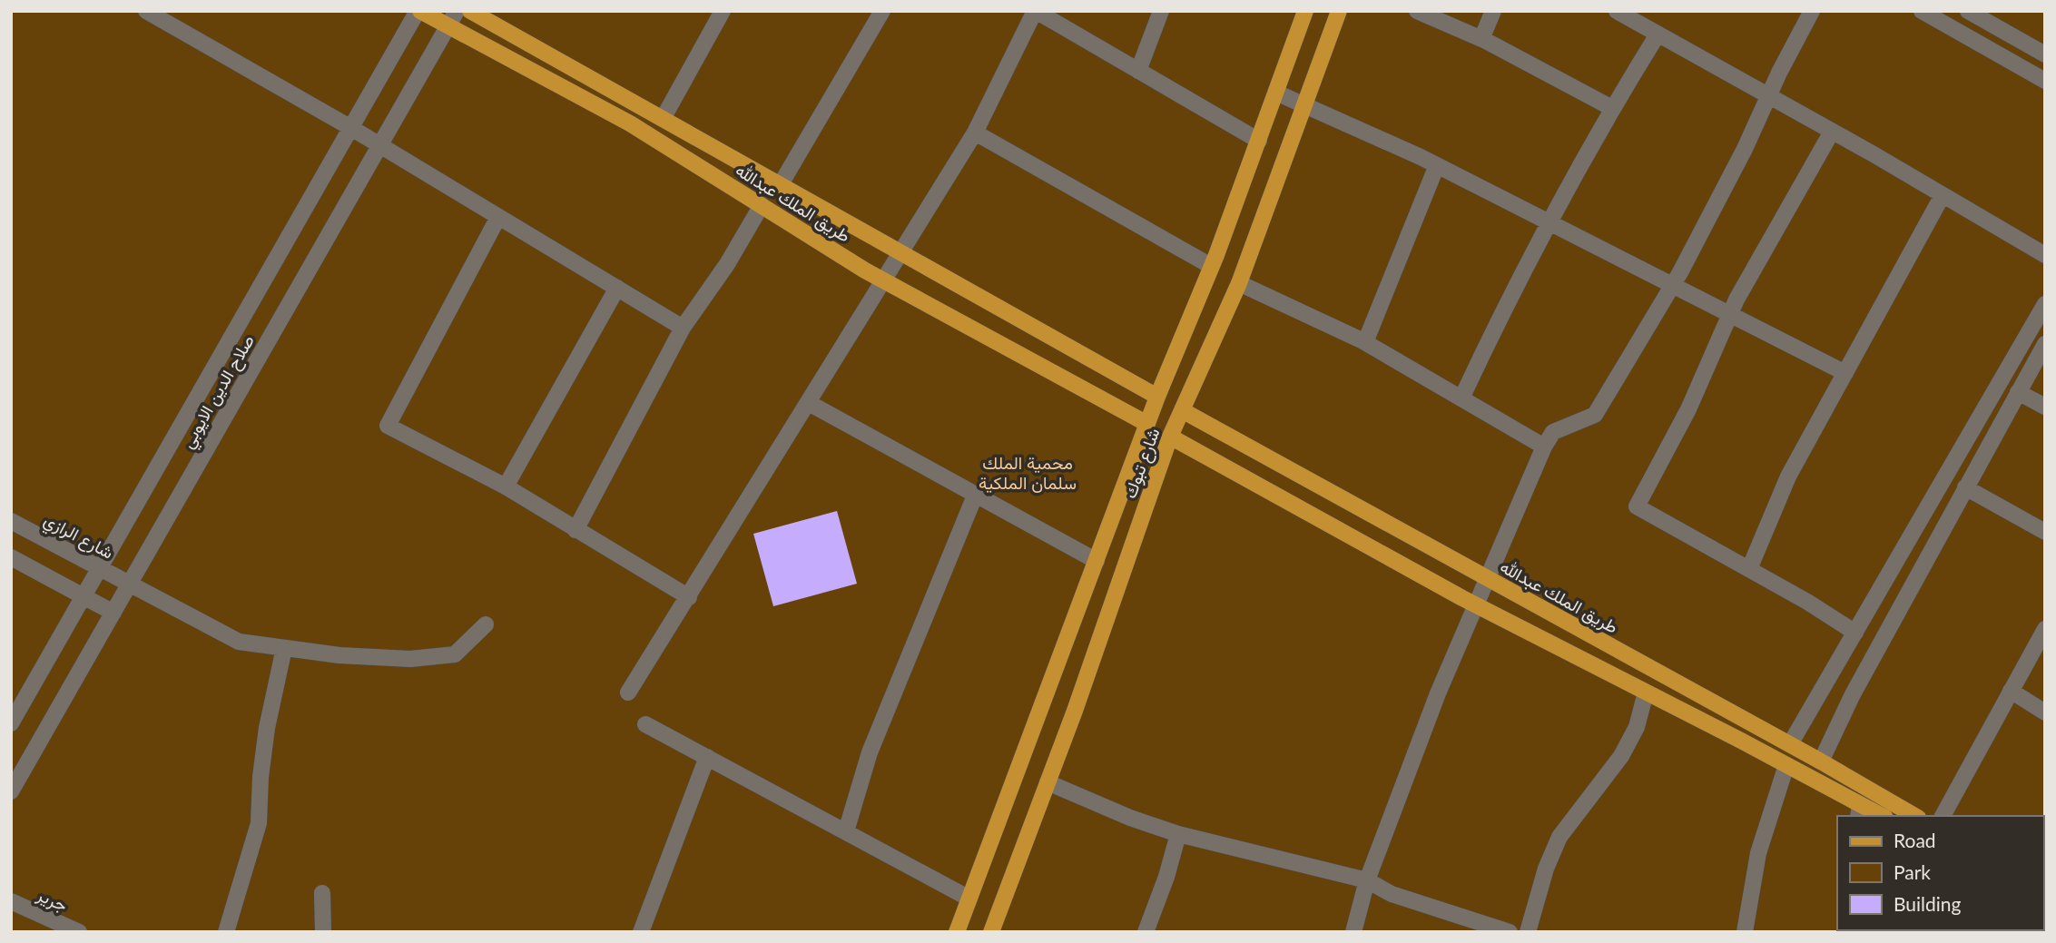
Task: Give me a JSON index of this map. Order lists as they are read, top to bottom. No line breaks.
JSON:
{"streets":{"main road":["طريق الملك عبدالله","شارع تبوك"],"street":["صلاح الدين الايوبي","شارع الرازي","جرير"]},"crossings":[["طريق الملك عبدالله","صلاح الدين الايوبي"],["طريق الملك عبدالله","شارع تبوك"],["صلاح الدين الايوبي","شارع الرازي"]],"parks":["محمية الملك سلمان الملكية"],"legend":["Road","Park","Building"]}
